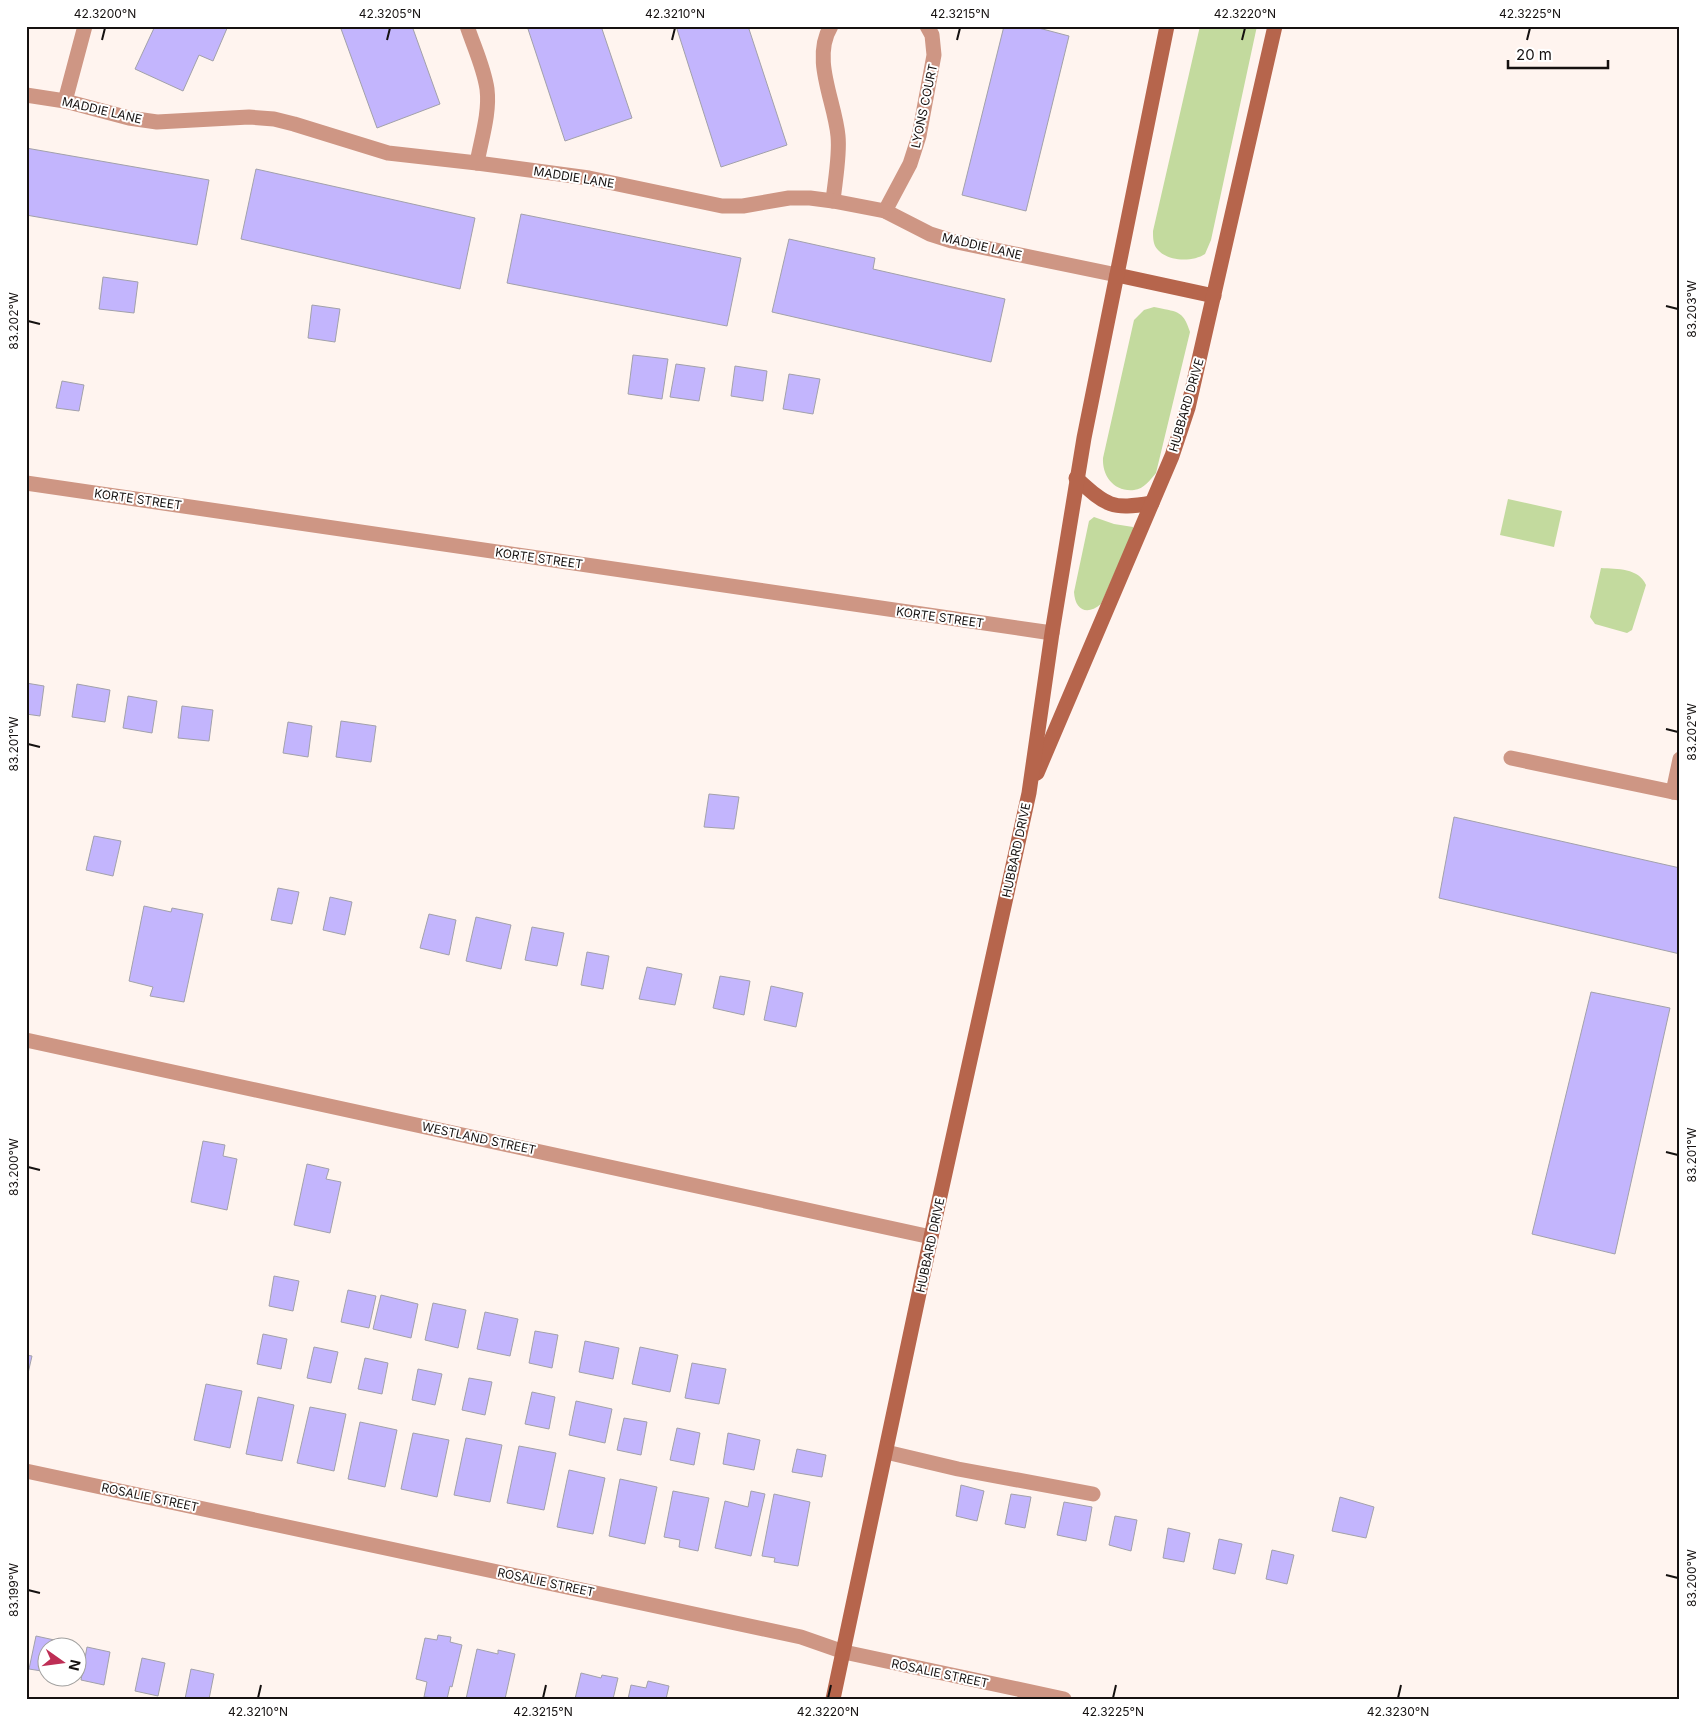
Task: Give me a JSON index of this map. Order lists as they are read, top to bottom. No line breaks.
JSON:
{"streets":{"street":["LYONS COURT","MADDIE LANE","HUBBARD DRIVE","KORTE STREET","WESTLAND STREET","ROSALIE STREET"]},"crossings":[["LYONS COURT","MADDIE LANE"],["MADDIE LANE","HUBBARD DRIVE"],["HUBBARD DRIVE","KORTE STREET"],["HUBBARD DRIVE","WESTLAND STREET"],["HUBBARD DRIVE","ROSALIE STREET"]],"scale_bar":"20 m","north":"right","coordinates":["42.3200°N","42.3205°N","42.3210°N","42.3215°N","42.3220°N","42.3225°N","83.203°W","83.202°W","83.201°W","83.200°W","83.199°W","42.3230°N"]}
